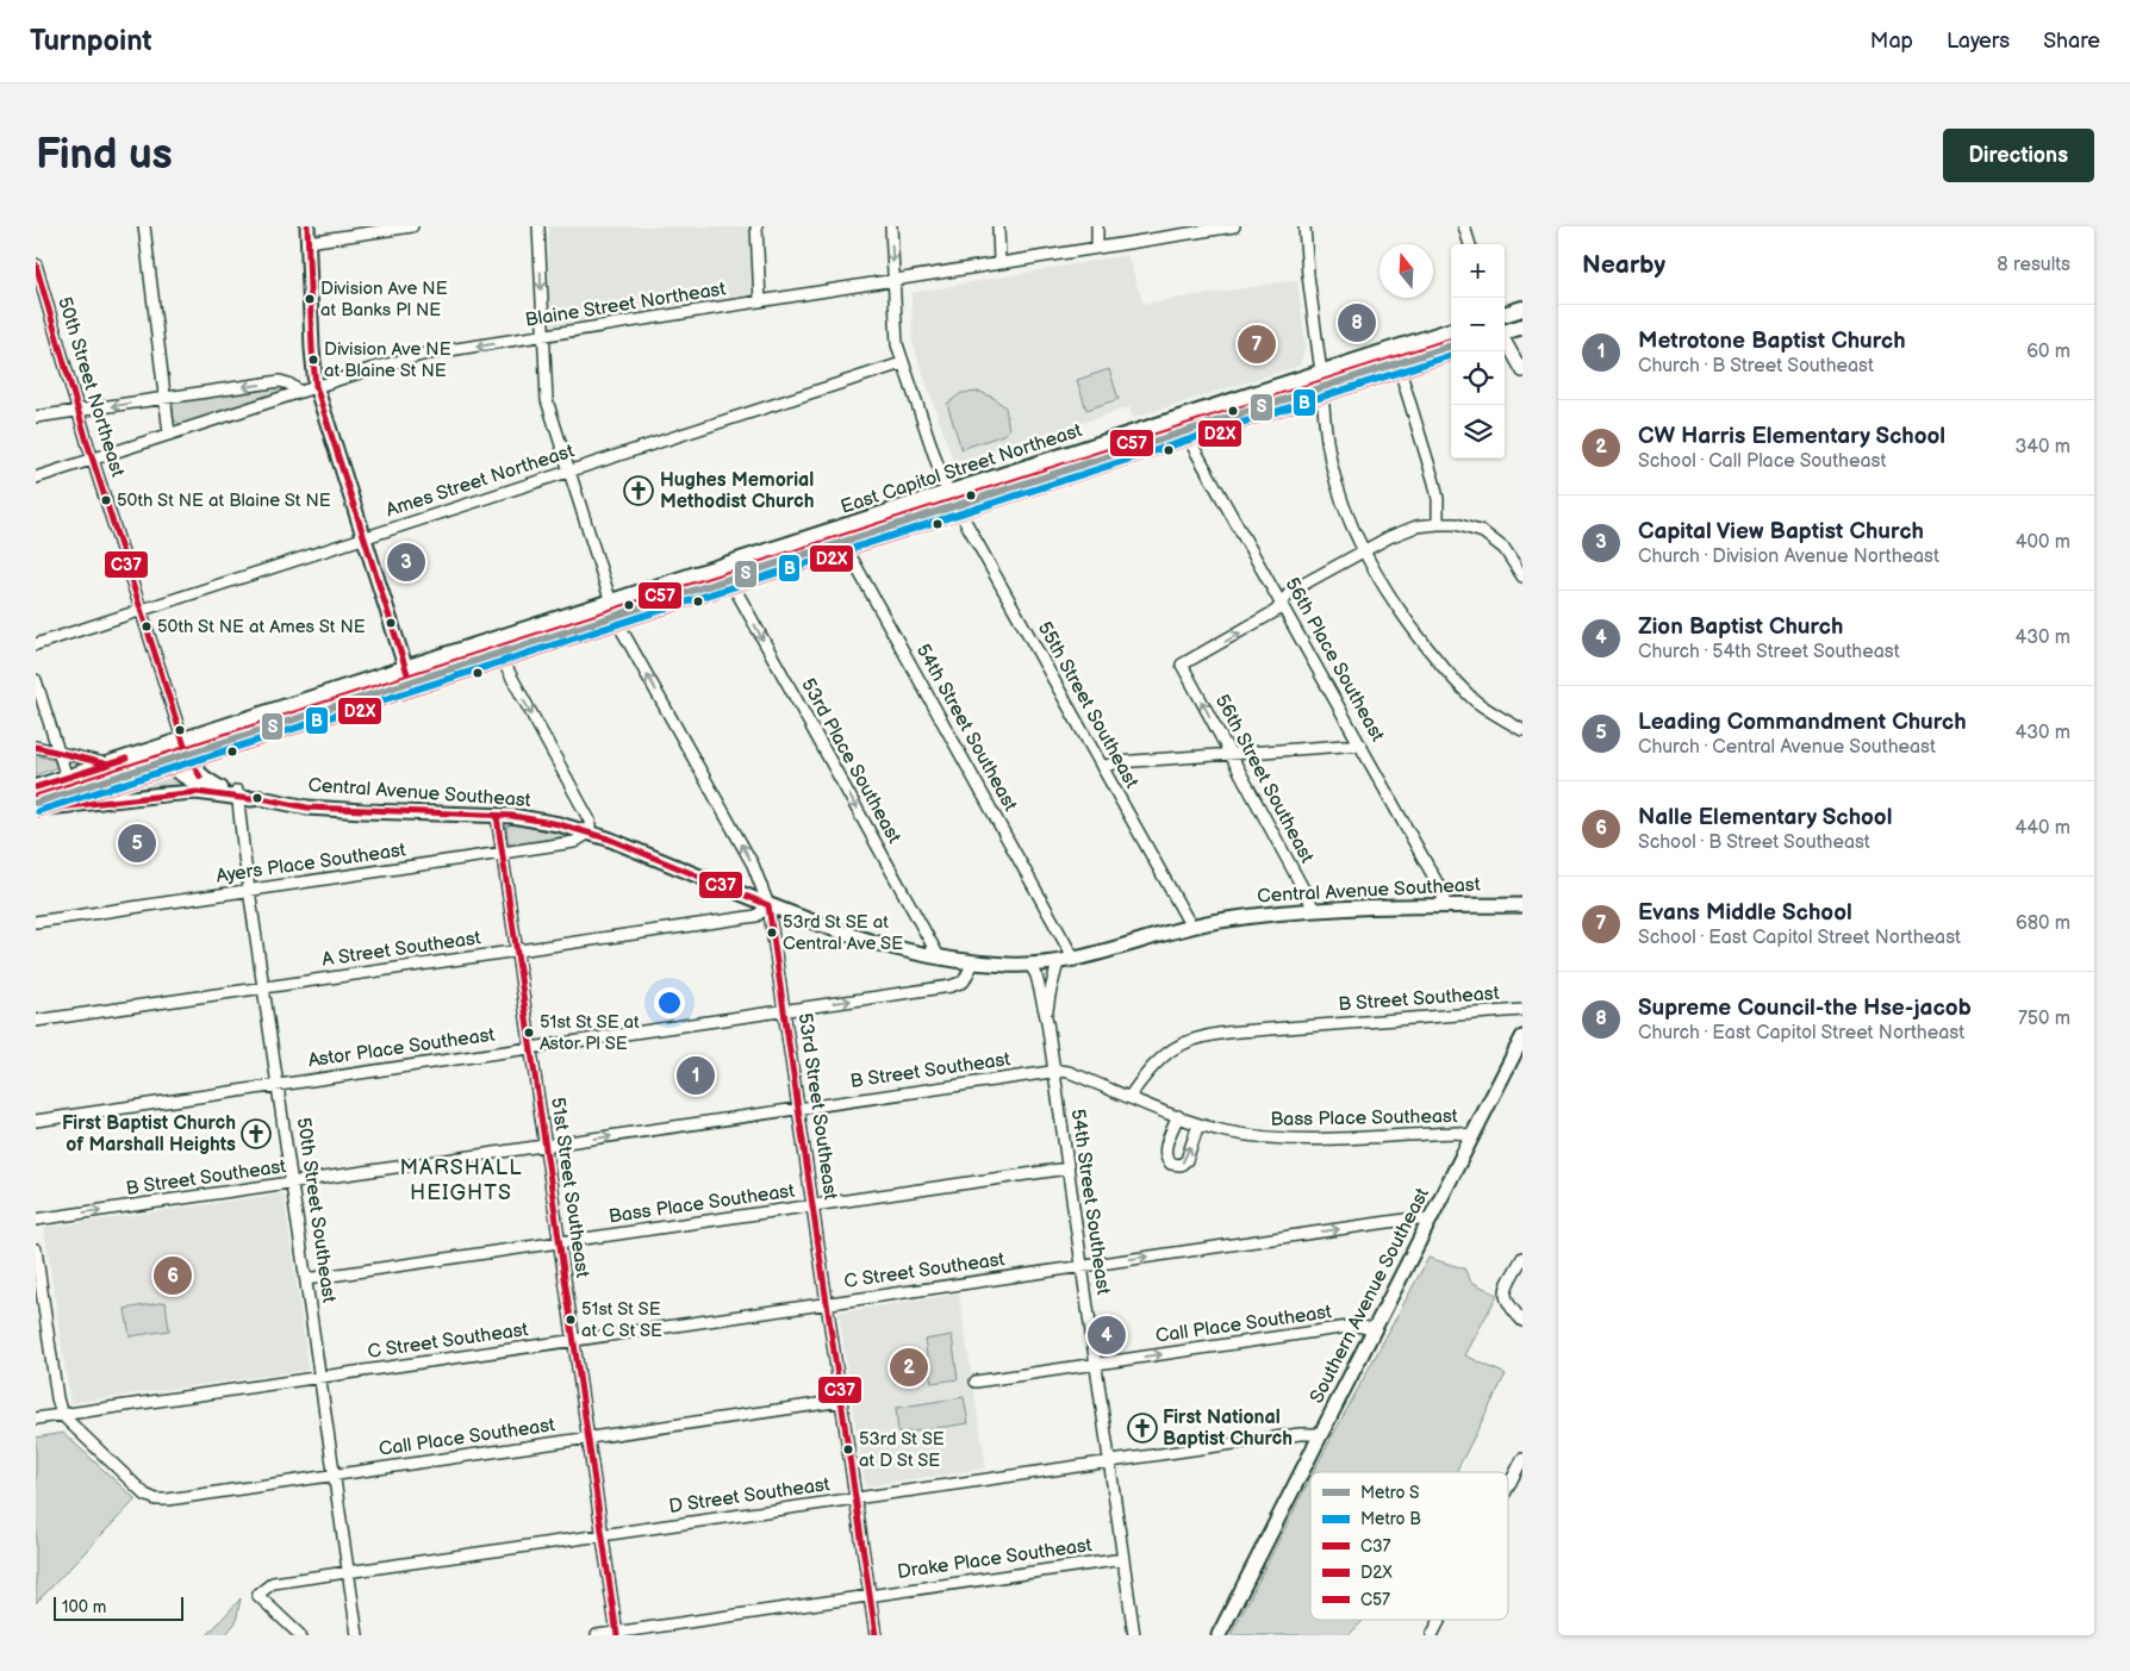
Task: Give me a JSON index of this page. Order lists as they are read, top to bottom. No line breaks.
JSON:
{"streets":{"main road":["East Capitol Street Northeast","Central Avenue Southeast","Southern Avenue Southeast"],"street":["Blaine Street Northeast","50th Street Northeast","Ames Street Northeast","56th Place Southeast","55th Street Southeast","54th Street Southeast","53rd Place Southeast","56th Street Southeast","Ayers Place Southeast","A Street Southeast","B Street Southeast","Astor Place Southeast","53rd Street Southeast","Bass Place Southeast","51st Street Southeast","50th Street Southeast","C Street Southeast","Call Place Southeast","D Street Southeast","Drake Place Southeast"]},"crossings":[["Blaine Street Northeast","50th Street Northeast"],["Blaine Street Northeast","55th Street Southeast"],["Blaine Street Northeast","53rd Street Southeast"],["50th Street Northeast","East Capitol Street Northeast"],["50th Street Northeast","Ames Street Northeast"],["East Capitol Street Northeast","55th Street Southeast"],["East Capitol Street Northeast","53rd Street Southeast"],["Ames Street Northeast","55th Street Southeast"],["Ames Street Northeast","53rd Street Southeast"],["56th Place Southeast","56th Street Southeast"],["56th Place Southeast","Central Avenue Southeast"],["55th Street Southeast","Central Avenue Southeast"],["54th Street Southeast","Central Avenue Southeast"],["54th Street Southeast","B Street Southeast"],["54th Street Southeast","Bass Place Southeast"],["54th Street Southeast","C Street Southeast"],["54th Street Southeast","Call Place Southeast"],["54th Street Southeast","D Street Southeast"],["54th Street Southeast","Drake Place Southeast"],["53rd Place Southeast","Central Avenue Southeast"],["56th Street Southeast","Central Avenue Southeast"],["Central Avenue Southeast","Ayers Place Southeast"],["Central Avenue Southeast","A Street Southeast"],["Central Avenue Southeast","Astor Place Southeast"],["Central Avenue Southeast","53rd Street Southeast"],["Central Avenue Southeast","51st Street Southeast"],["Central Avenue Southeast","50th Street Southeast"],["Ayers Place Southeast","51st Street Southeast"],["Ayers Place Southeast","50th Street Southeast"],["A Street Southeast","53rd Street Southeast"],["A Street Southeast","51st Street Southeast"],["A Street Southeast","50th Street Southeast"],["B Street Southeast","53rd Street Southeast"],["B Street Southeast","Bass Place Southeast"],["B Street Southeast","51st Street Southeast"],["B Street Southeast","50th Street Southeast"],["Astor Place Southeast","53rd Street Southeast"],["Astor Place Southeast","51st Street Southeast"],["Astor Place Southeast","50th Street Southeast"],["53rd Street Southeast","Bass Place Southeast"],["53rd Street Southeast","C Street Southeast"],["53rd Street Southeast","Call Place Southeast"],["53rd Street Southeast","D Street Southeast"],["53rd Street Southeast","Drake Place Southeast"],["Bass Place Southeast","51st Street Southeast"],["Bass Place Southeast","50th Street Southeast"],["Bass Place Southeast","Southern Avenue Southeast"],["51st Street Southeast","C Street Southeast"],["51st Street Southeast","Call Place Southeast"],["51st Street Southeast","D Street Southeast"],["51st Street Southeast","Drake Place Southeast"],["50th Street Southeast","C Street Southeast"],["50th Street Southeast","Call Place Southeast"],["50th Street Southeast","D Street Southeast"],["C Street Southeast","Southern Avenue Southeast"],["C Street Southeast","Call Place Southeast"],["Southern Avenue Southeast","Call Place Southeast"],["Southern Avenue Southeast","D Street Southeast"]],"one_way":["53rd Place Southeast","B Street Southeast"],"districts":["MARSHALL HEIGHTS"],"places":{"other":["Division Ave NE at Banks Pl NE","Division Ave NE at Blaine St NE","50th St NE at Blaine St NE","50th St NE at Ames St NE","53rd St SE at Central Ave SE","51st St SE at Astor Pl SE","51st St SE at C St SE","53rd St SE at D St SE"],"church":["Hughes Memorial Methodist Church","First Baptist Church of Marshall Heights","First National Baptist Church"]},"lines":["transit line C37","transit line C57","metro line S","metro line B","transit line D2X"],"legend":["Metro S","Metro B","C37","D2X","C57"],"scale_bar":"100 m","north":"top","page":{"header":"Turnpoint","nav":["Map","Layers","Share"],"buttons":"Directions","title":"Find us","heading":["Nearby","8 results"],"map_buttons":["+","−"],"pins":["8","7","3","5","1","6","4","2"],"list":[{"mark":"1","name":"Metrotone Baptist Church","note":"Church · B Street Southeast","value":"60 m"},{"mark":"2","name":"CW Harris Elementary School","note":"School · Call Place Southeast","value":"340 m"},{"mark":"3","name":"Capital View Baptist Church","note":"Church · Division Avenue Northeast","value":"400 m"},{"mark":"4","name":"Zion Baptist Church","note":"Church · 54th Street Southeast","value":"430 m"},{"mark":"5","name":"Leading Commandment Church","note":"Church · Central Avenue Southeast","value":"430 m"},{"mark":"6","name":"Nalle Elementary School","note":"School · B Street Southeast","value":"440 m"},{"mark":"7","name":"Evans Middle School","note":"School · East Capitol Street Northeast","value":"680 m"},{"mark":"8","name":"Supreme Council-the Hse-jacob","note":"Church · East Capitol Street Northeast","value":"750 m"}],"scale":"100 m"}}
